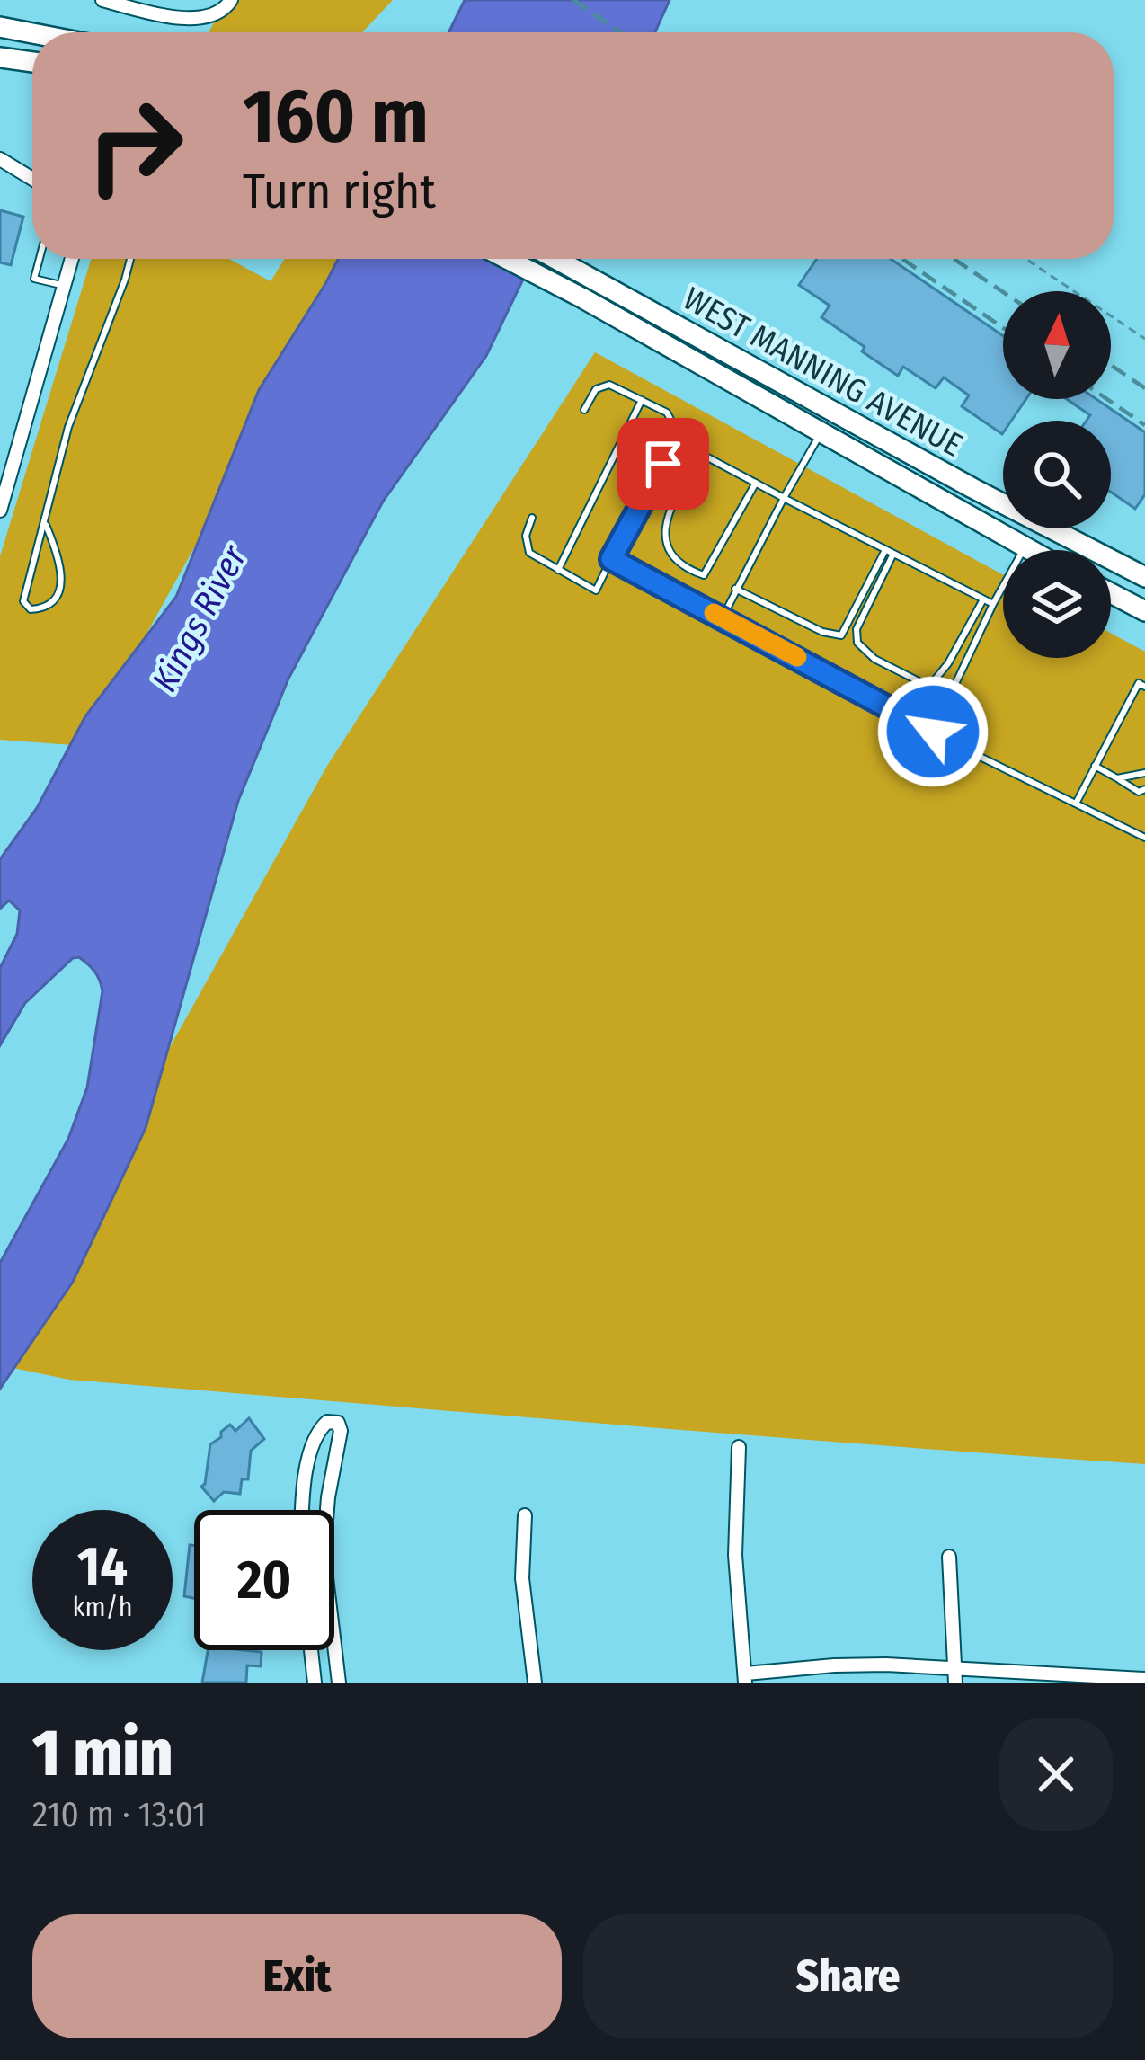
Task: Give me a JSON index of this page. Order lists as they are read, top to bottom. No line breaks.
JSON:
{"streets":{"main road":["WEST MANNING AVENUE"]},"water":["Kings River"],"north":"top","page":{"turn":["160 m","Turn right"],"speed":"14 km/h","limit":"20","heading":["1 min","210 m · 13:01"],"buttons":["Exit","Share"]}}
